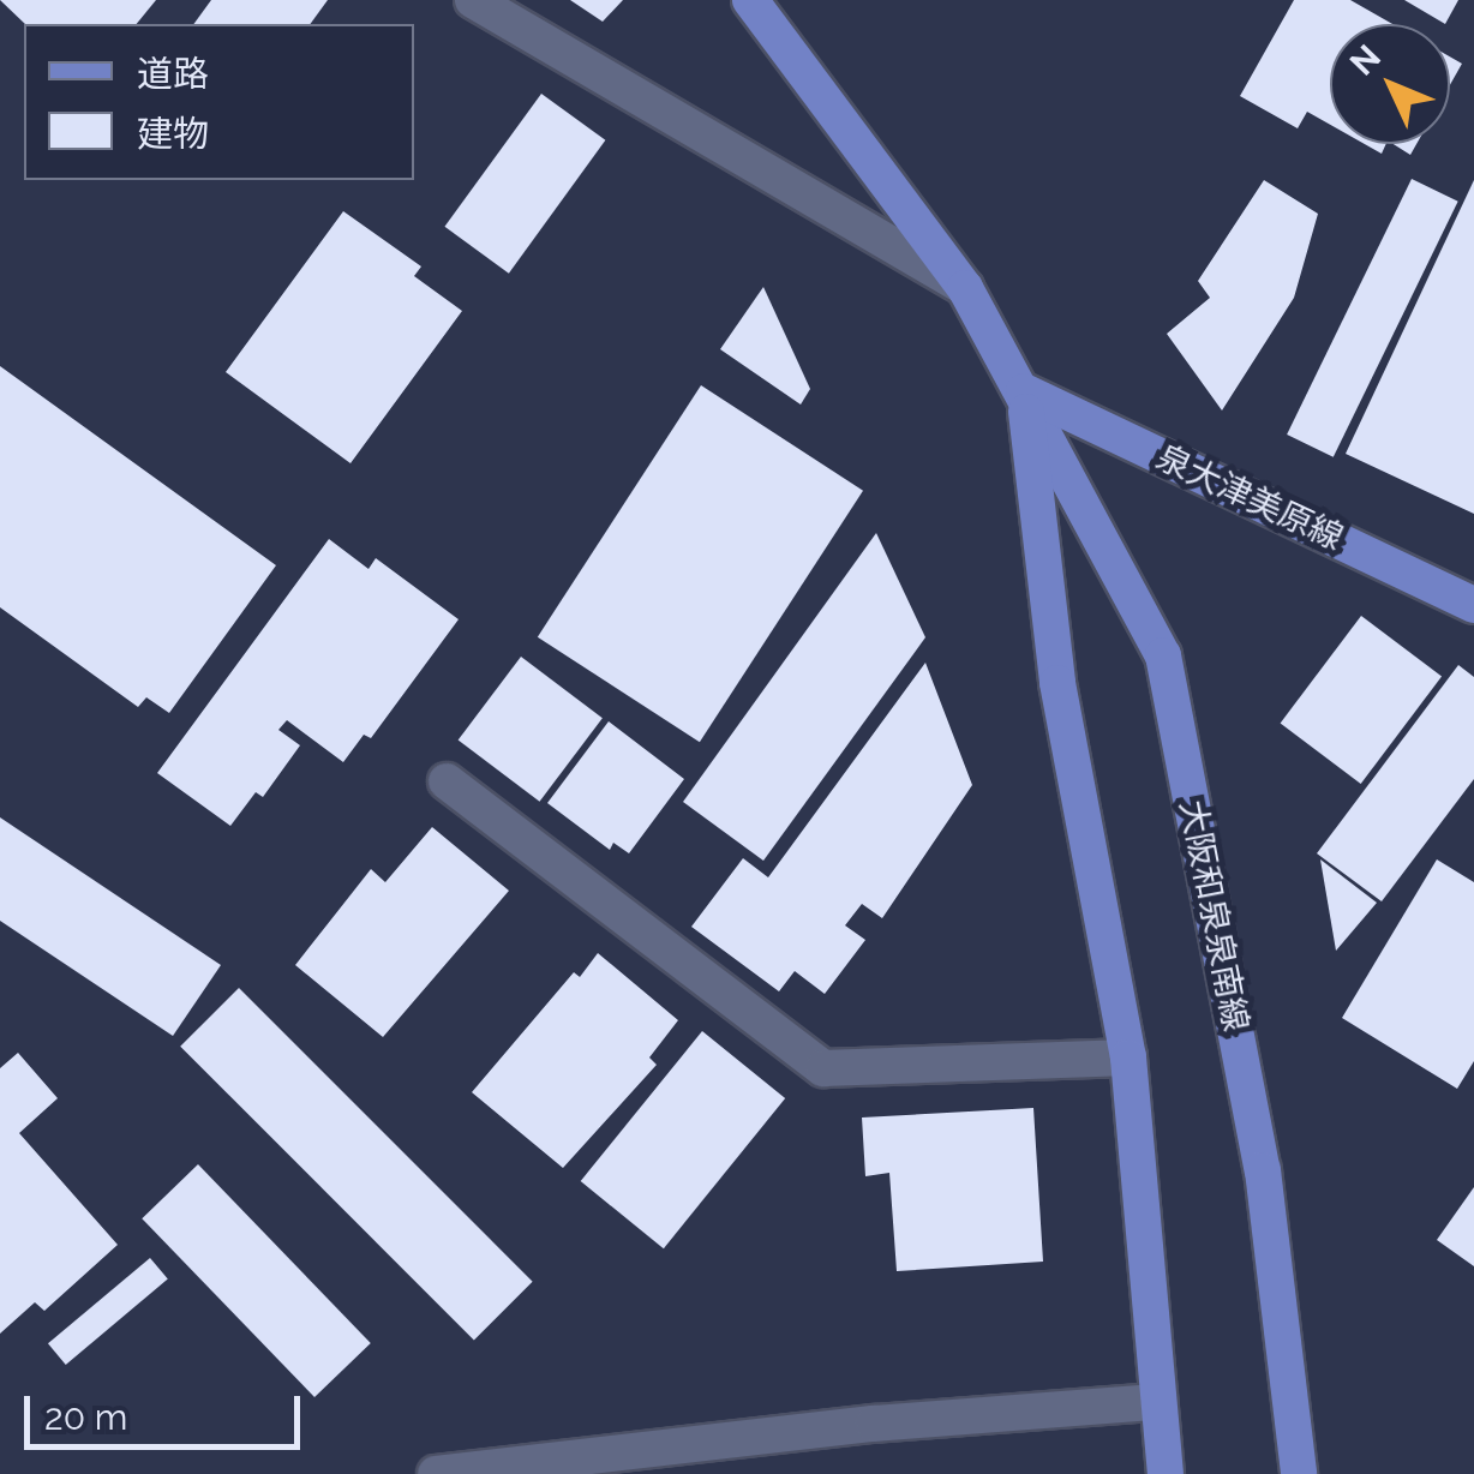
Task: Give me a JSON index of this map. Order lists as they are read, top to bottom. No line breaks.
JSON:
{"streets":{"main road":["泉大津美原線","大阪和泉泉南線"]},"crossings":[["泉大津美原線","大阪和泉泉南線"]],"legend":["道路","建物"],"scale_bar":"20 m","north":"top left"}
